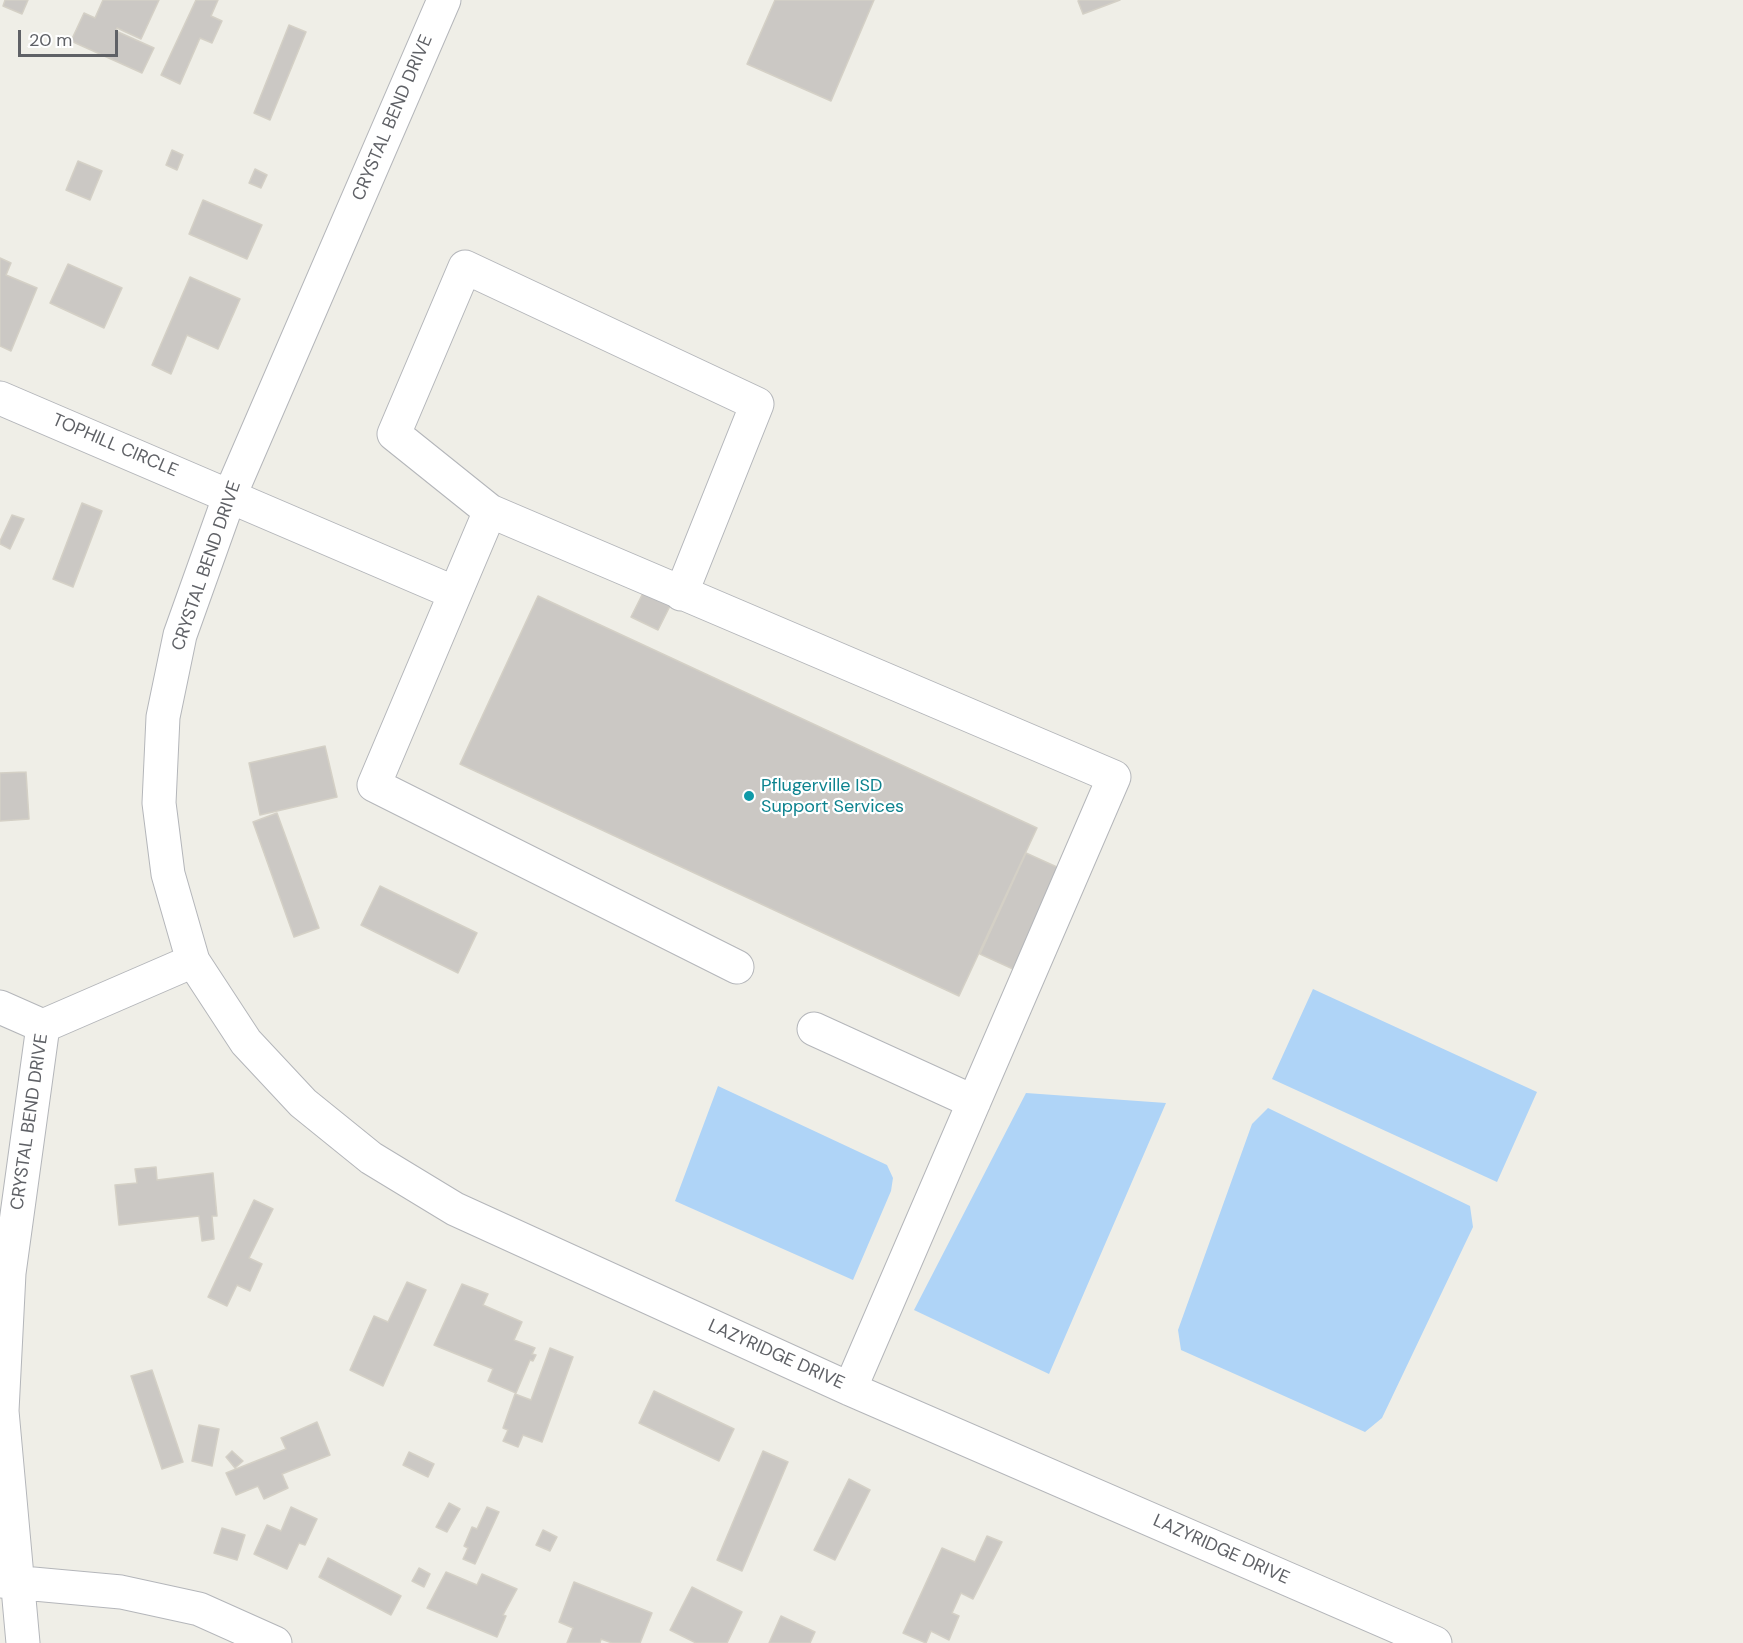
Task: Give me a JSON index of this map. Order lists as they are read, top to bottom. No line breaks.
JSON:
{"streets":{"street":["CRYSTAL BEND DRIVE","TOPHILL CIRCLE","LAZYRIDGE DRIVE"]},"crossings":[["CRYSTAL BEND DRIVE","TOPHILL CIRCLE"],["CRYSTAL BEND DRIVE","LAZYRIDGE DRIVE"]],"places":["Pflugerville ISD Support Services"],"scale_bar":"20 m"}
